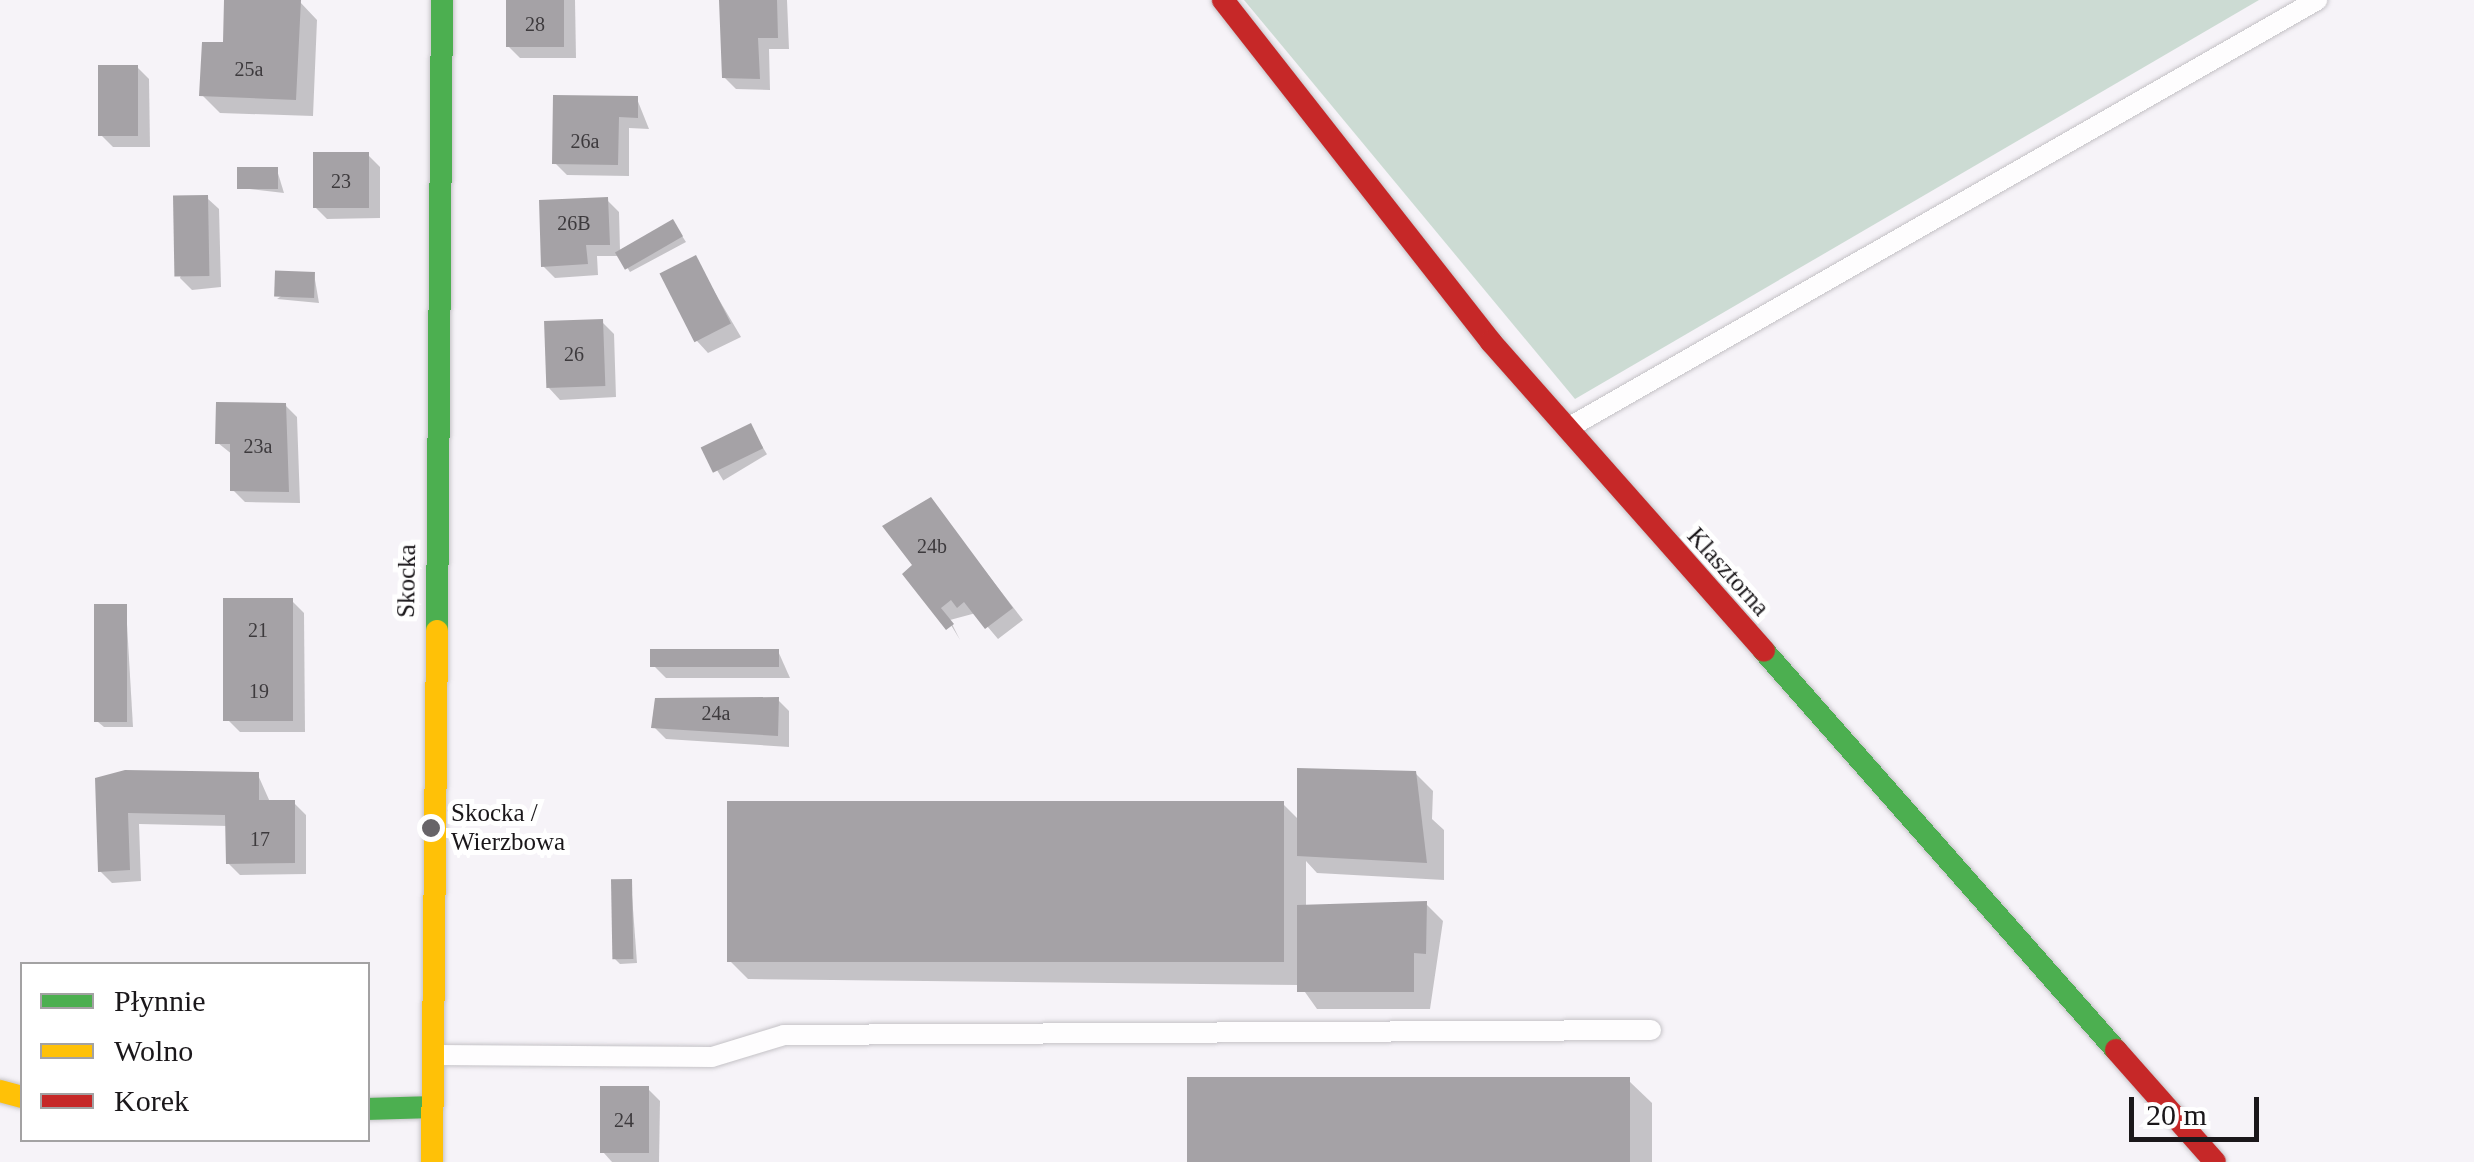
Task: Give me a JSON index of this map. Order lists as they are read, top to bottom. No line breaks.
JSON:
{"streets":{"street":["Klasztorna","Skocka"]},"places":["Skocka / Wierzbowa"],"house_numbers":["28","25a","26a","23","26B","26","23a","24b","21","19","24a","17","24"],"legend":["Płynnie","Wolno","Korek"],"scale_bar":"20 m"}
